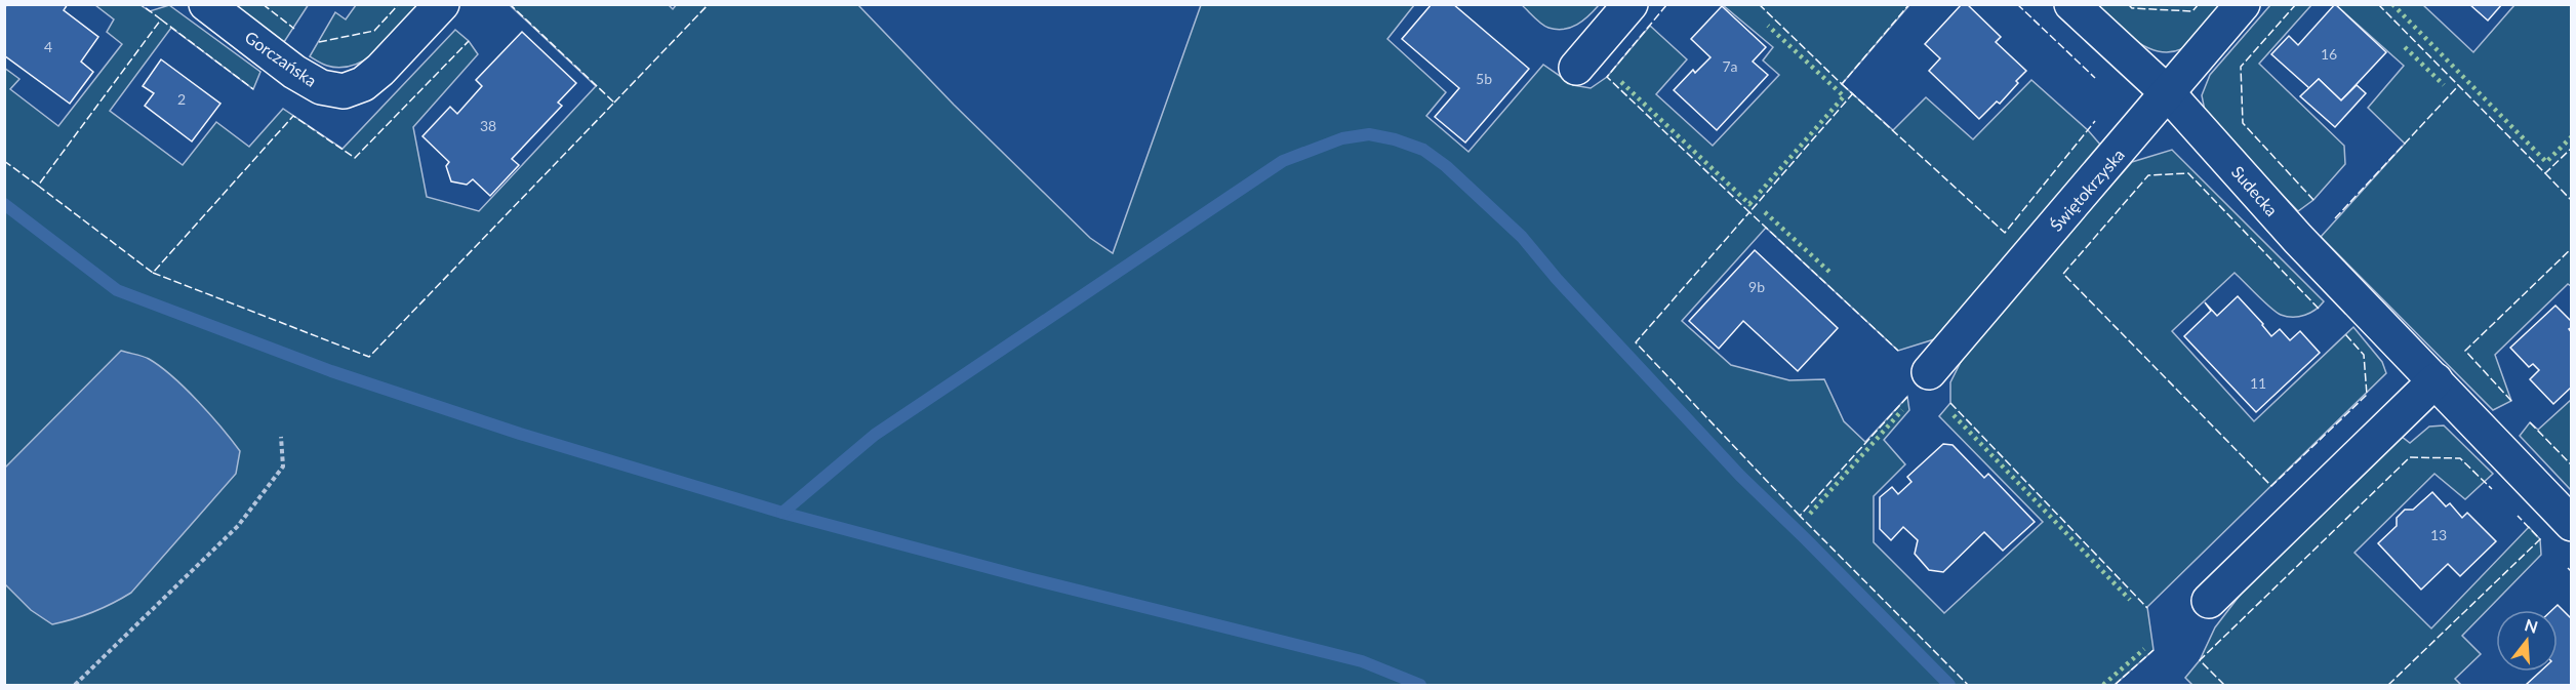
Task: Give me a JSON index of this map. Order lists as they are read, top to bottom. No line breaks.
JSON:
{"streets":{"street":["Gorczańska","Świętokrzyska","Sudecka"]},"crossings":[["Świętokrzyska","Sudecka"]],"house_numbers":["4","16","7a","5b","2","38","9b","11","13"],"north":"top"}
